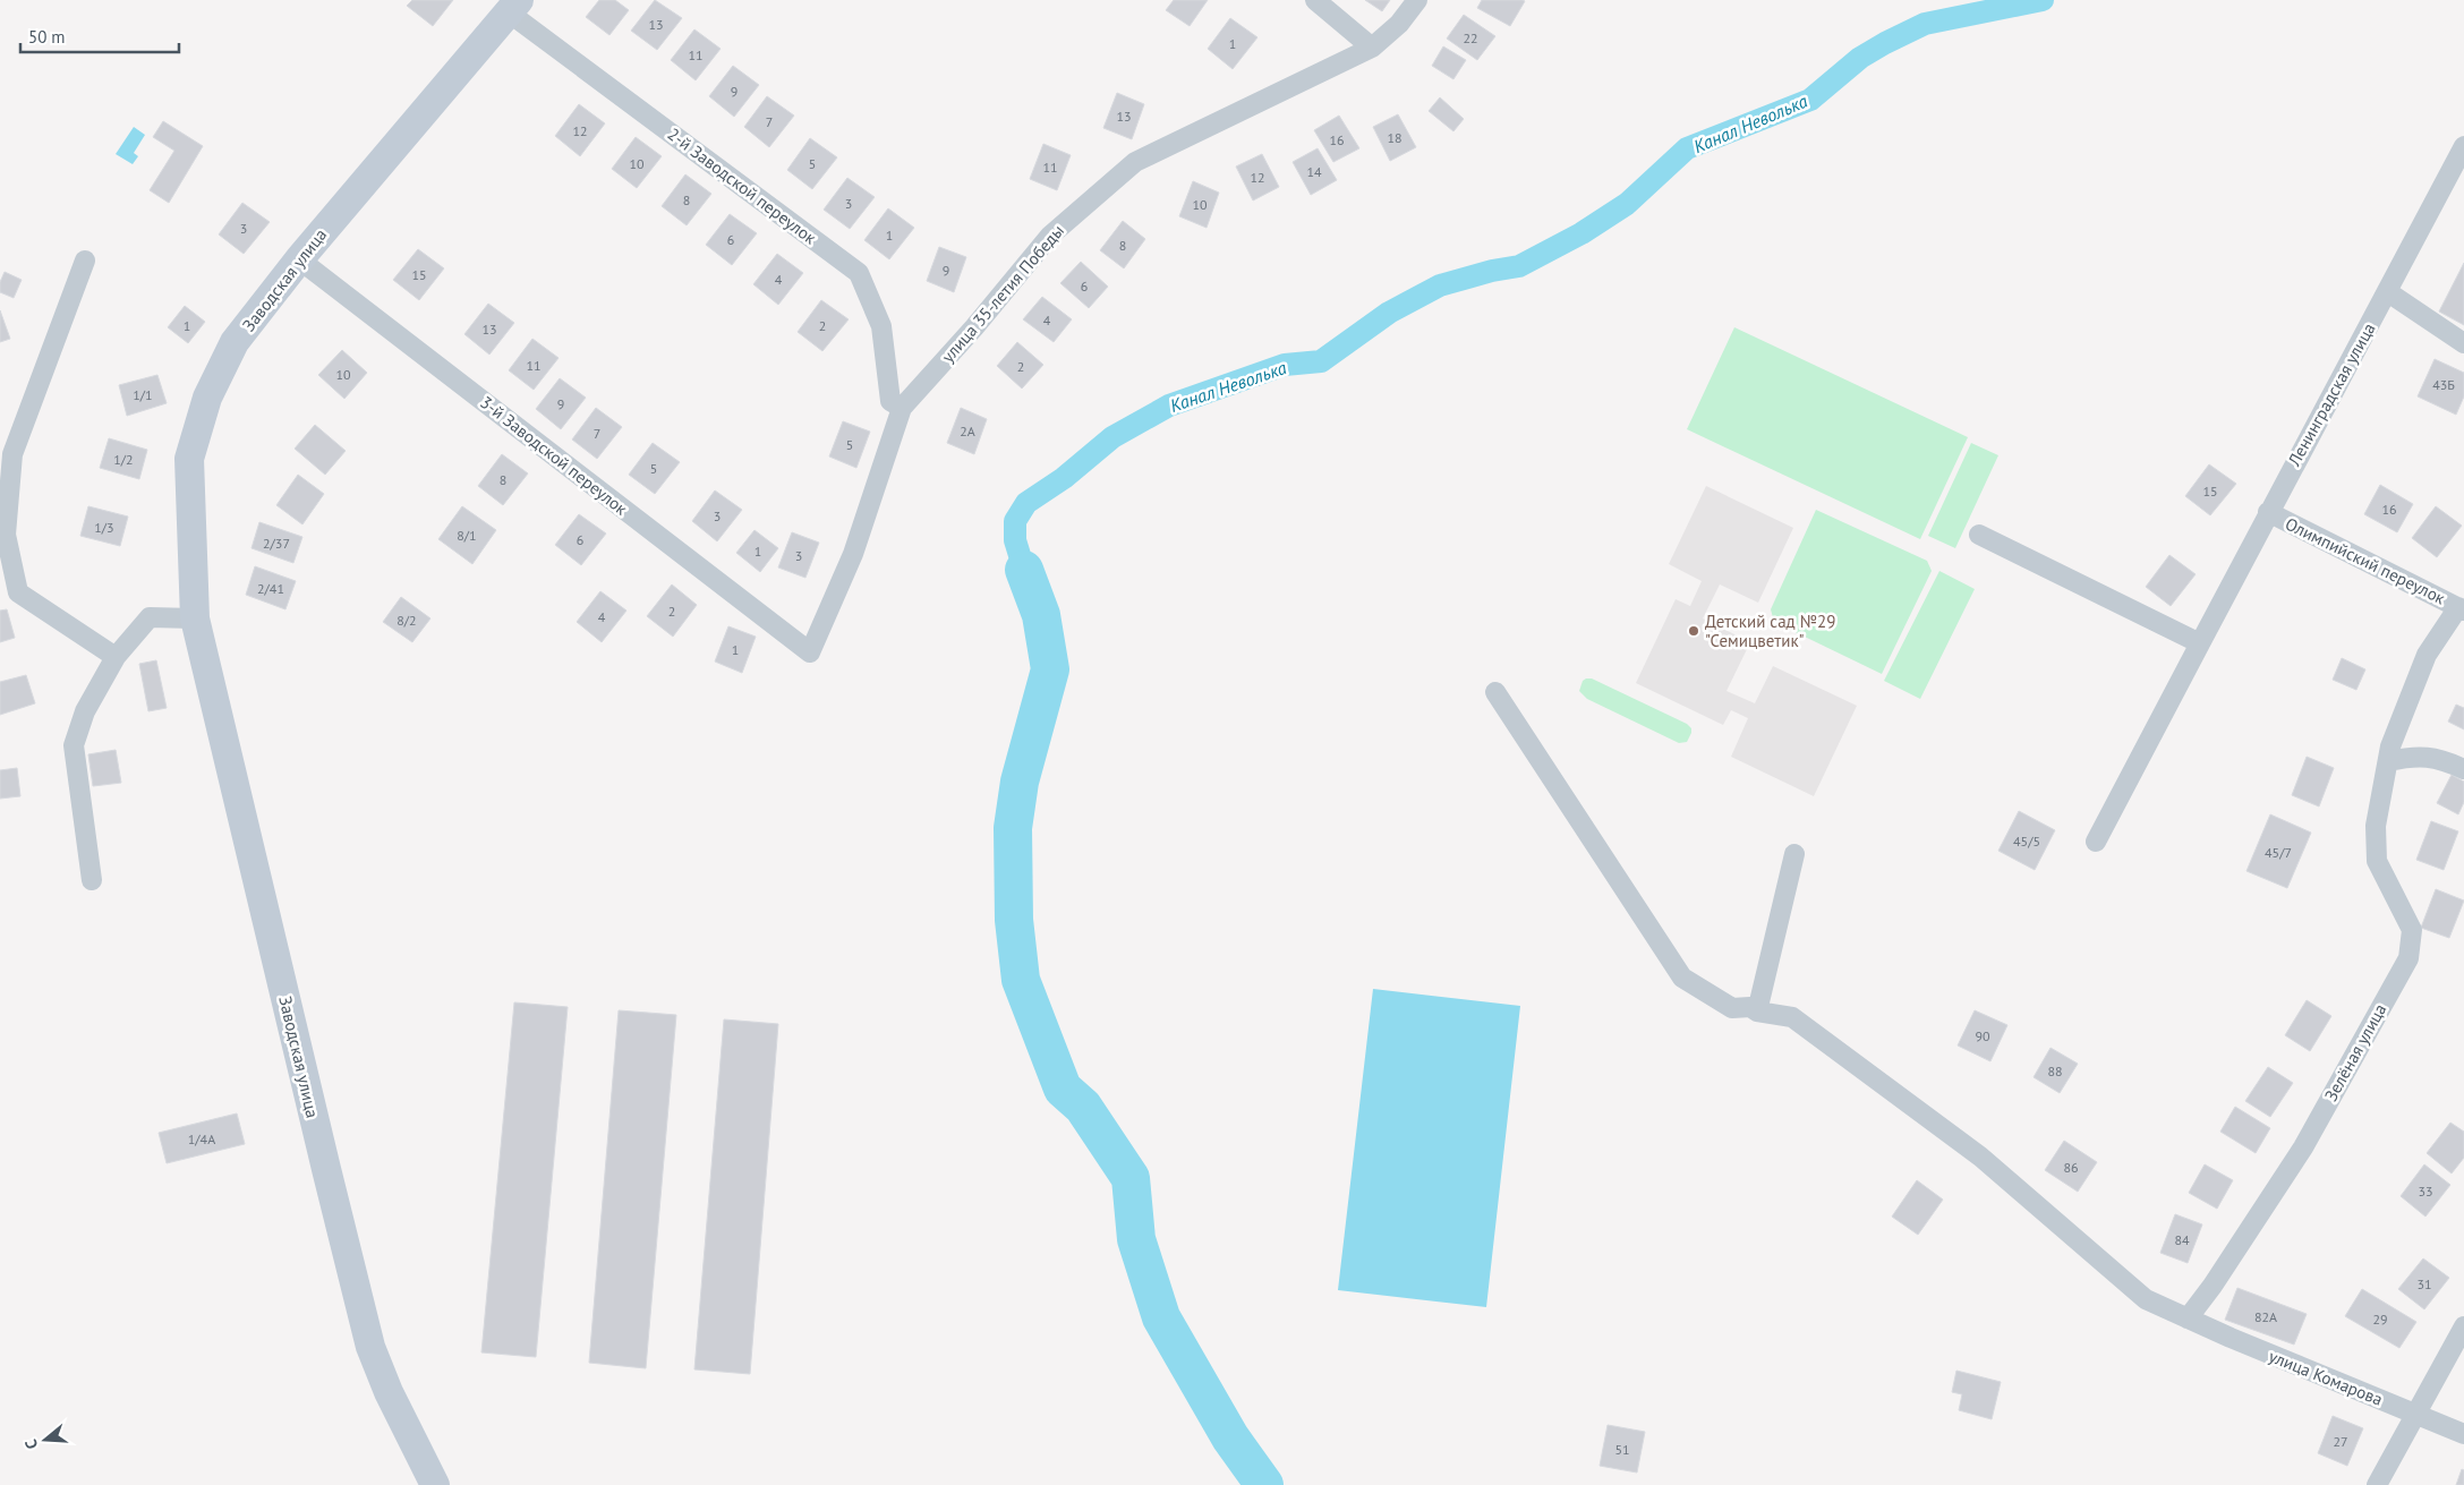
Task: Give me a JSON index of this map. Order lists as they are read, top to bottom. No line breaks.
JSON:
{"streets":{"main road":["Заводская улица"],"street":["2-й Заводской переулок","улица 35-летия Победы","Ленинградская улица","3-й Заводской переулок","Олимпийский переулок","Зелёная улица","улица Комарова"]},"crossings":[["2-й Заводской переулок","Заводская улица"],["2-й Заводской переулок","улица 35-летия Победы"],["Заводская улица","3-й Заводской переулок"],["улица 35-летия Победы","3-й Заводской переулок"],["Ленинградская улица","Олимпийский переулок"],["Олимпийский переулок","Зелёная улица"],["Зелёная улица","улица Комарова"]],"water":["Канал Неволька"],"places":["Детский сад №29 \"Семицветик\""],"house_numbers":["13","22","1","11","9","13","7","12","18","16","10","5","11","14","12","8","3","10","3","1","6","8","9","15","4","6","4","1","2","13","11","2","10","43Б","1/1","9","2А","7","5","1/2","5","8","15","16","3","1/3","8/1","6","2/37","1","3","2/41","2","4","8/2","1","45/5","45/7","90","88","1/4А","86","33","84","31","82А","29","27","51"],"scale_bar":"50 m","north":"left"}
